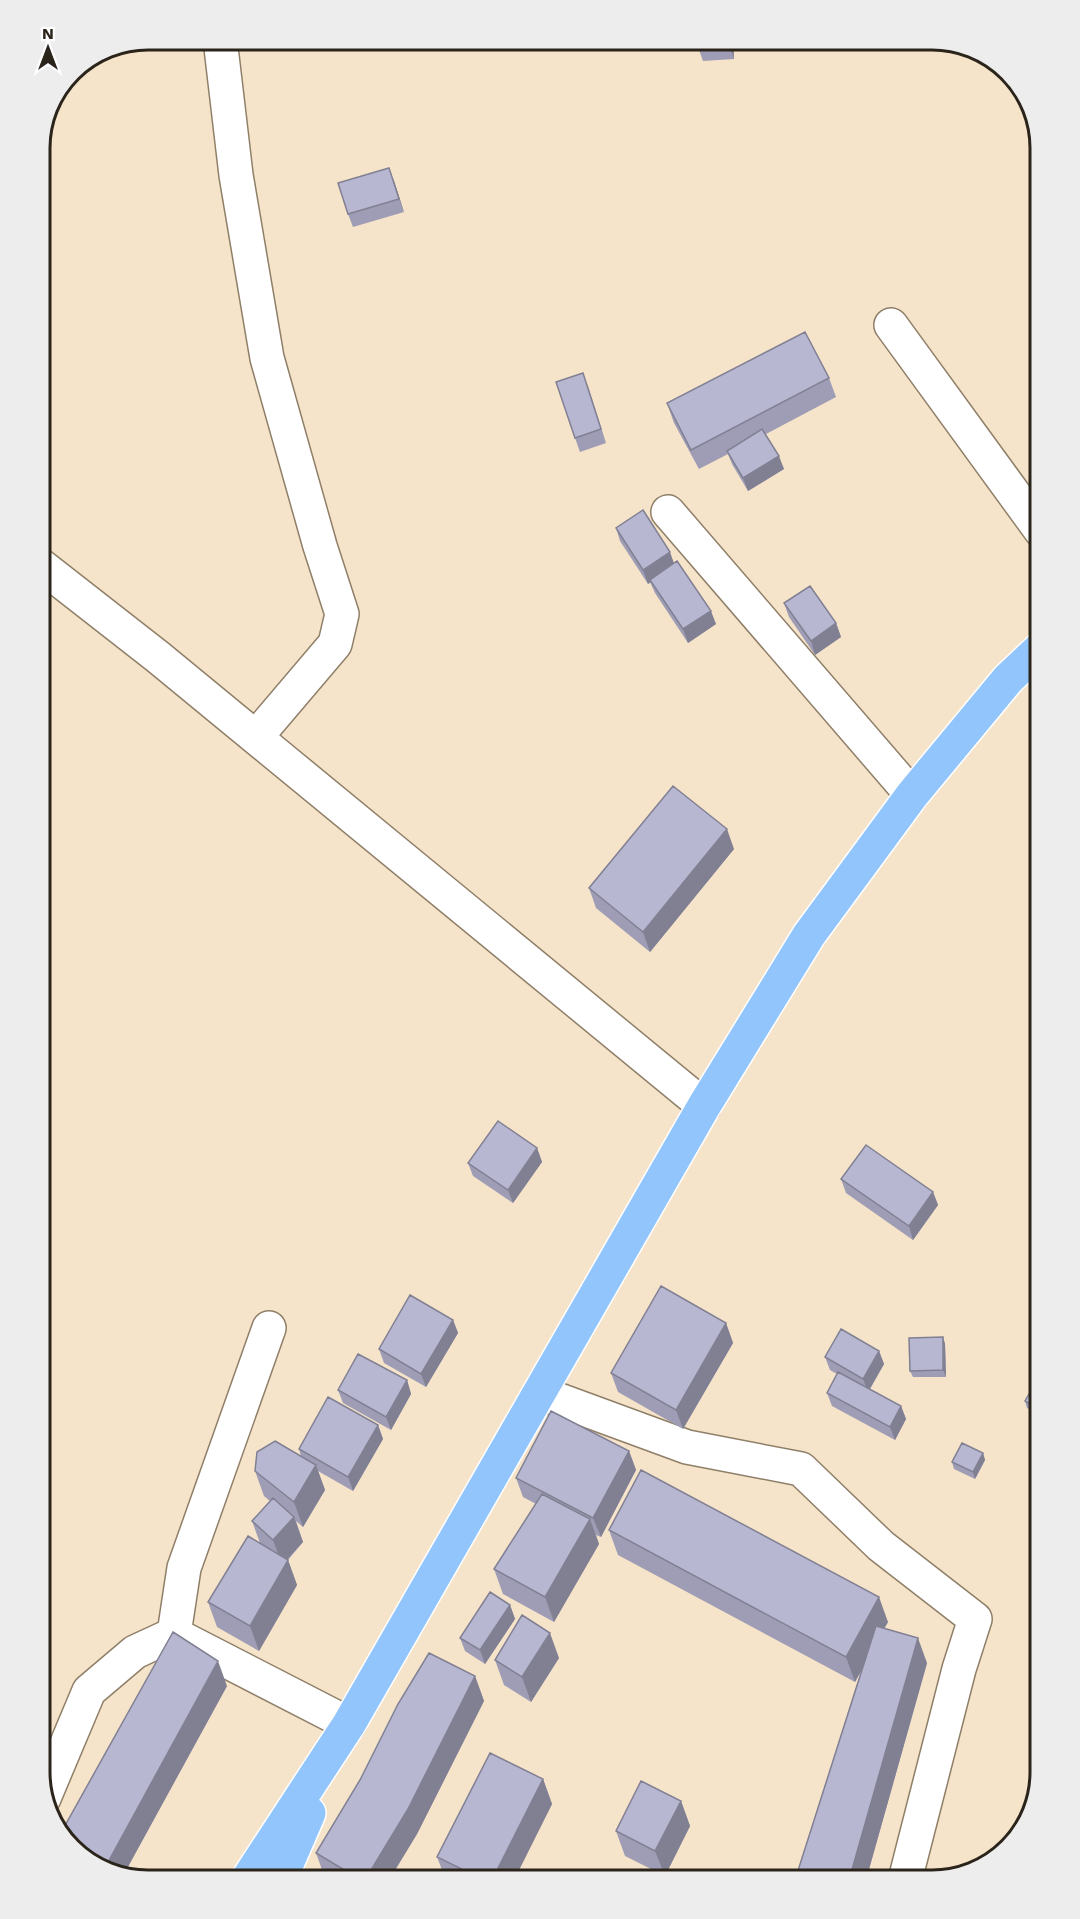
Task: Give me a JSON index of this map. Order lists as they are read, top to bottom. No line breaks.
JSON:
{"north":"top"}
